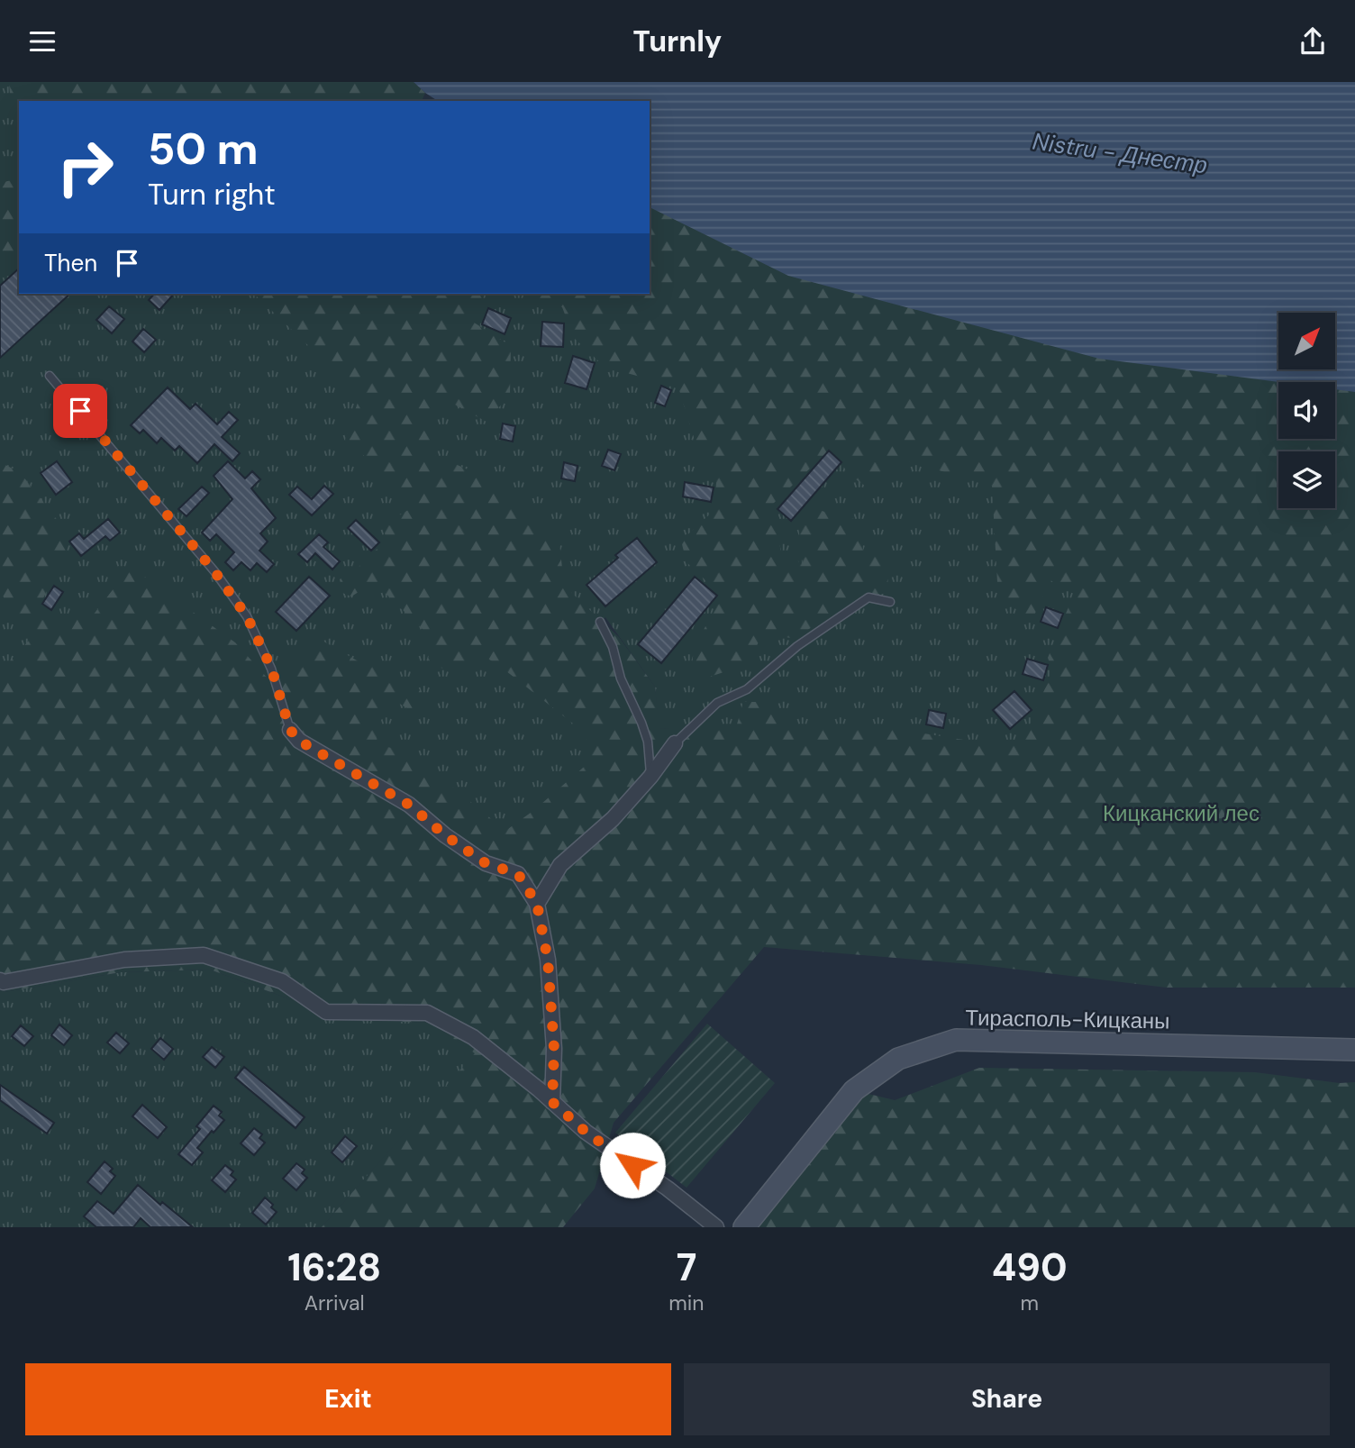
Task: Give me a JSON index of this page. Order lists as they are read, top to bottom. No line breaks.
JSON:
{"streets":{"street":["Тирасполь-Кицканы"]},"water":["Nistru - Днестр"],"parks":["Кицканский лес"],"north":"top right","page":{"header":"Turnly","turn":["50 m","Turn right"],"then":"Then","eta":["16:28","Arrival","7","min","490","m"],"buttons":["Exit","Share"]}}
